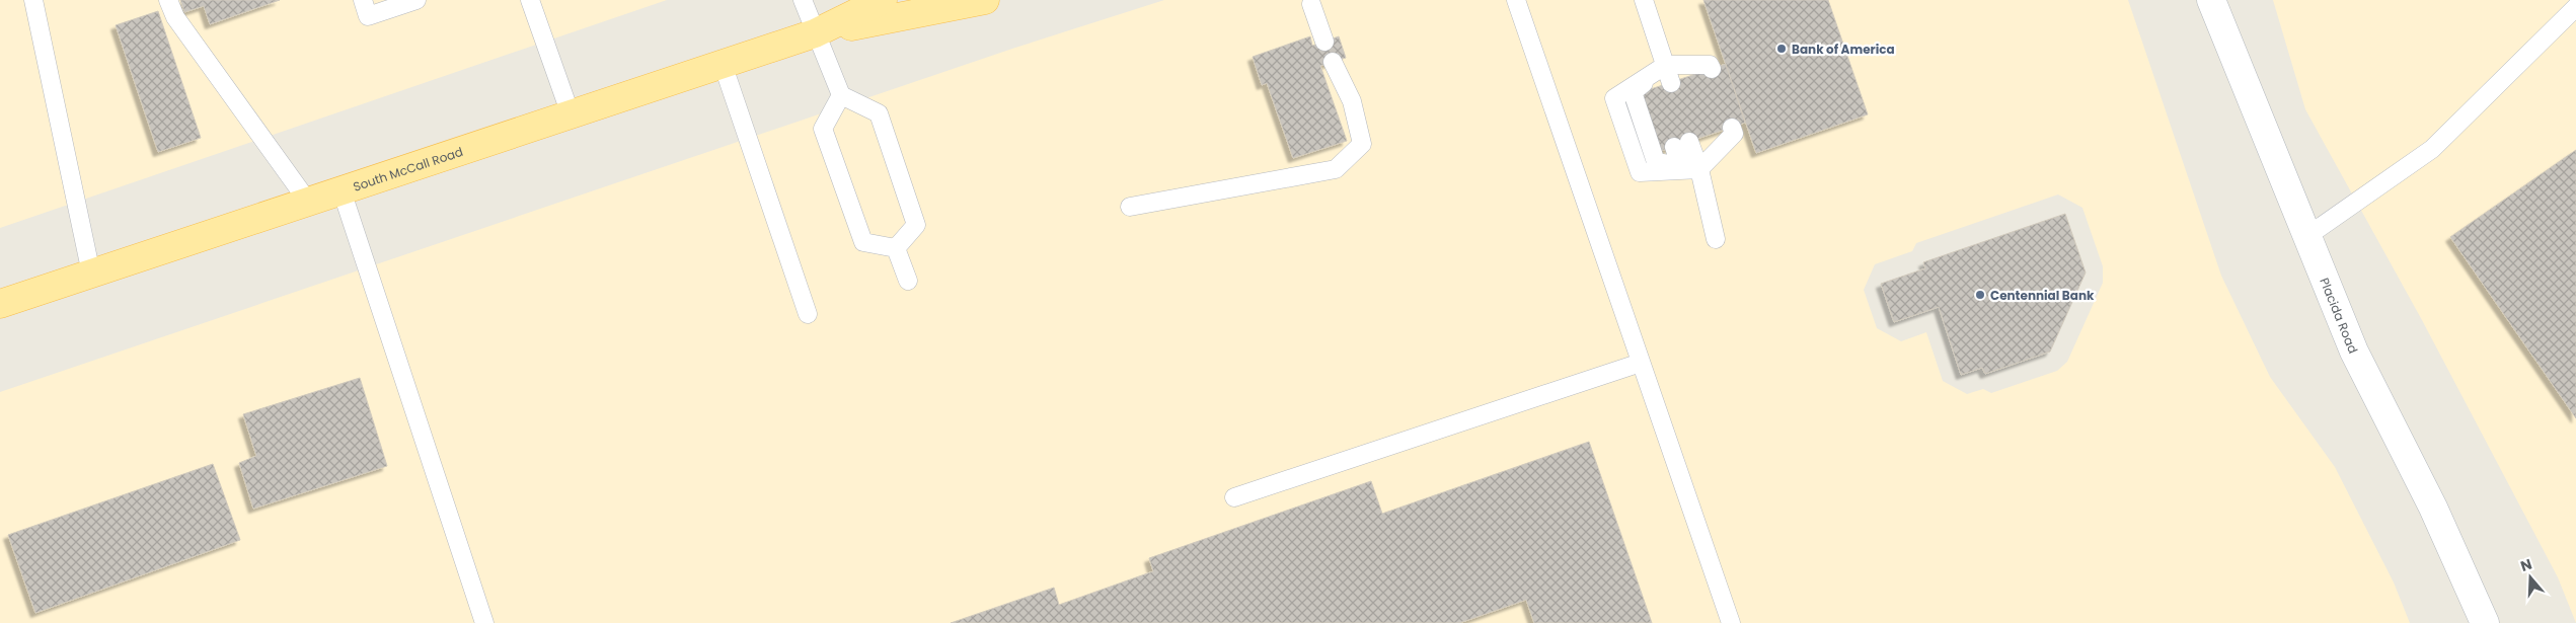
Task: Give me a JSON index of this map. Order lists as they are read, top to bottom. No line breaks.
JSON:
{"streets":{"main road":["South McCall Road","Placida Road"]},"places":["Bank of America","Centennial Bank"],"north":"top"}
